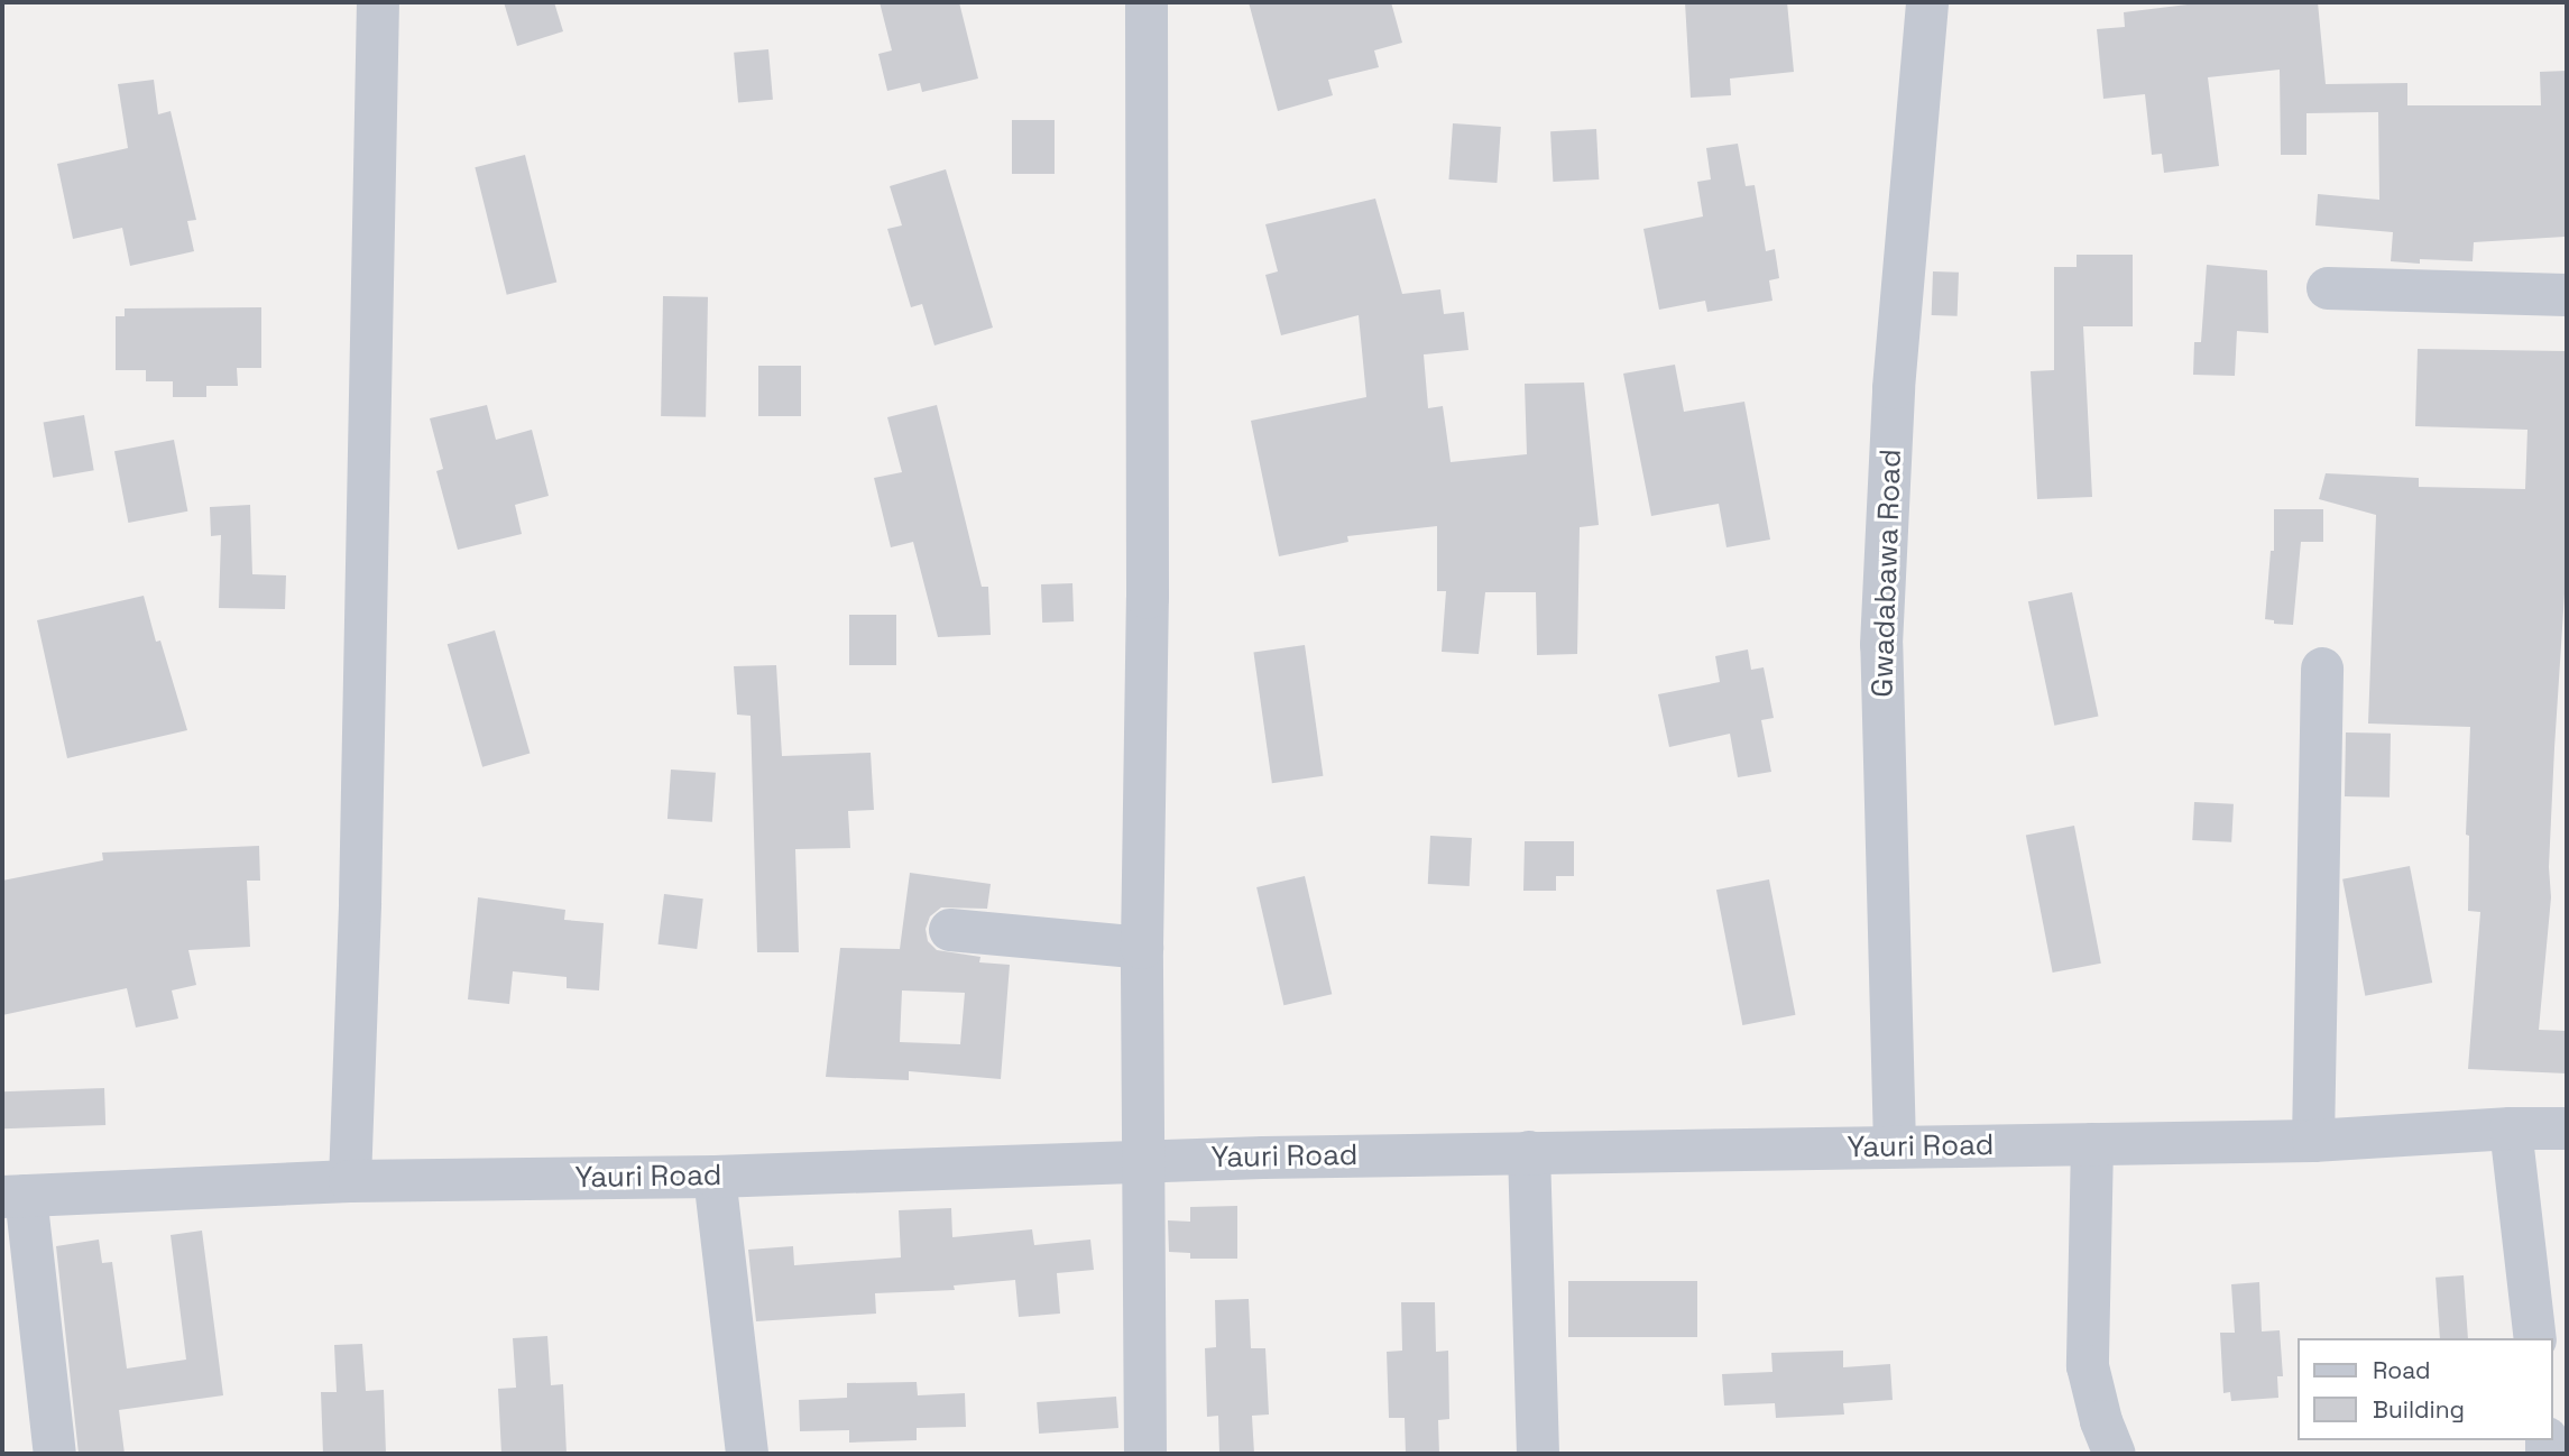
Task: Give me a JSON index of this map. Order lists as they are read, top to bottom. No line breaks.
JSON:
{"streets":{"street":["Gwadabawa Road","Yauri Road"]},"crossings":[["Gwadabawa Road","Yauri Road"]],"legend":["Road","Building"]}
